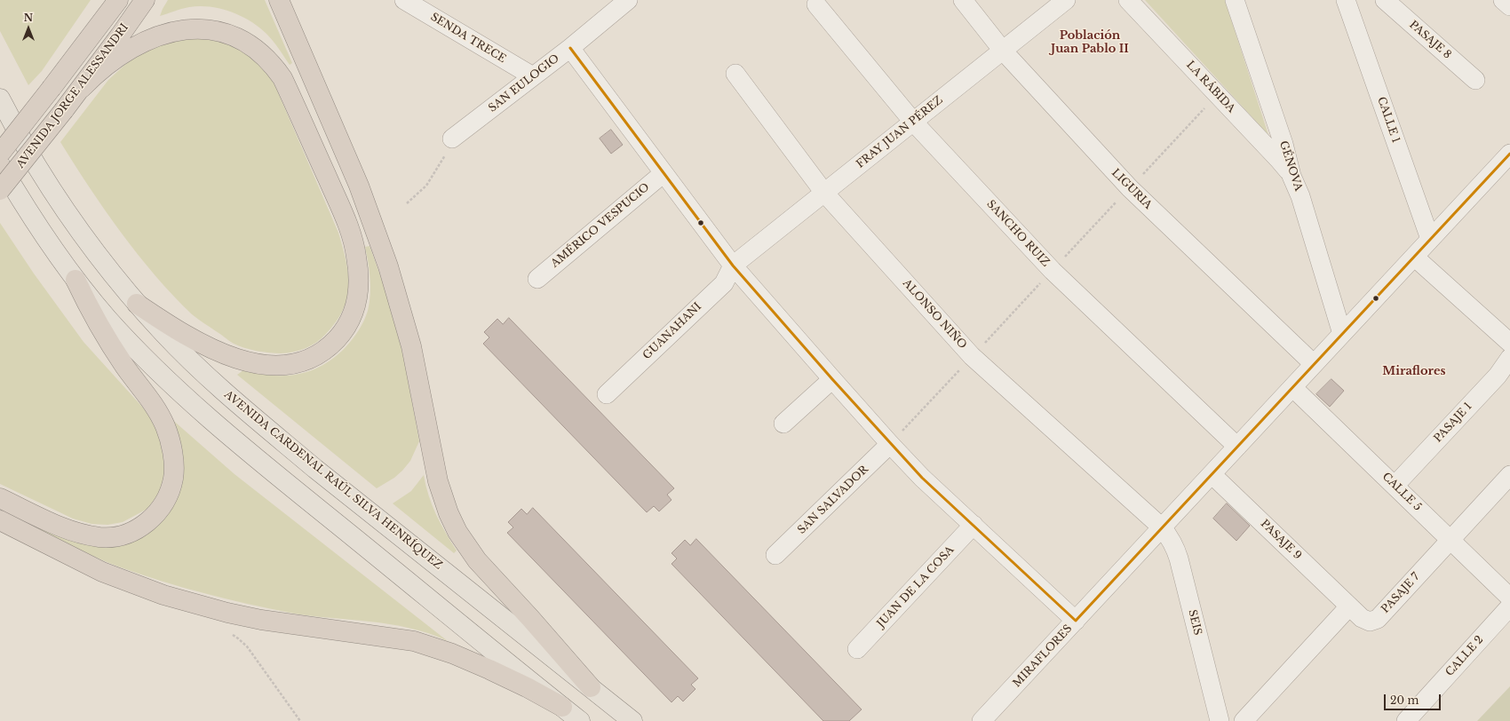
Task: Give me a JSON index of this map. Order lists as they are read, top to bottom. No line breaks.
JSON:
{"streets":{"highway":["AVENIDA JORGE ALESSANDRI"],"main road":["AVENIDA CARDENAL RAÚL SILVA HENRÍQUEZ"],"street":["SENDA TRECE","PASAJE 8","SAN EULOGIO","LA RÁBIDA","CALLE 1","FRAY JUAN PÉREZ","GÉNOVA","LIGURIA","AMÉRICO VESPUCIO","SANCHO RUIZ","ALONSO NIÑO","GUANAHANI","PASAJE 1","CALLE 5","SAN SALVADOR","PASAJE 9","JUAN DE LA COSA","PASAJE 7","SEIS","MIRAFLORES","CALLE 2"]},"crossings":[["SENDA TRECE","SAN EULOGIO"],["LA RÁBIDA","GÉNOVA"],["CALLE 1","MIRAFLORES"],["FRAY JUAN PÉREZ","LIGURIA"],["FRAY JUAN PÉREZ","SANCHO RUIZ"],["FRAY JUAN PÉREZ","ALONSO NIÑO"],["FRAY JUAN PÉREZ","GUANAHANI"],["GÉNOVA","MIRAFLORES"],["LIGURIA","MIRAFLORES"],["SANCHO RUIZ","MIRAFLORES"],["ALONSO NIÑO","SEIS"],["ALONSO NIÑO","MIRAFLORES"],["PASAJE 1","CALLE 5"],["CALLE 5","PASAJE 7"],["CALLE 5","MIRAFLORES"],["PASAJE 9","PASAJE 7"],["PASAJE 9","MIRAFLORES"],["SEIS","MIRAFLORES"]],"districts":["Población Juan Pablo II","Miraflores"],"scale_bar":"20 m","north":"top"}
